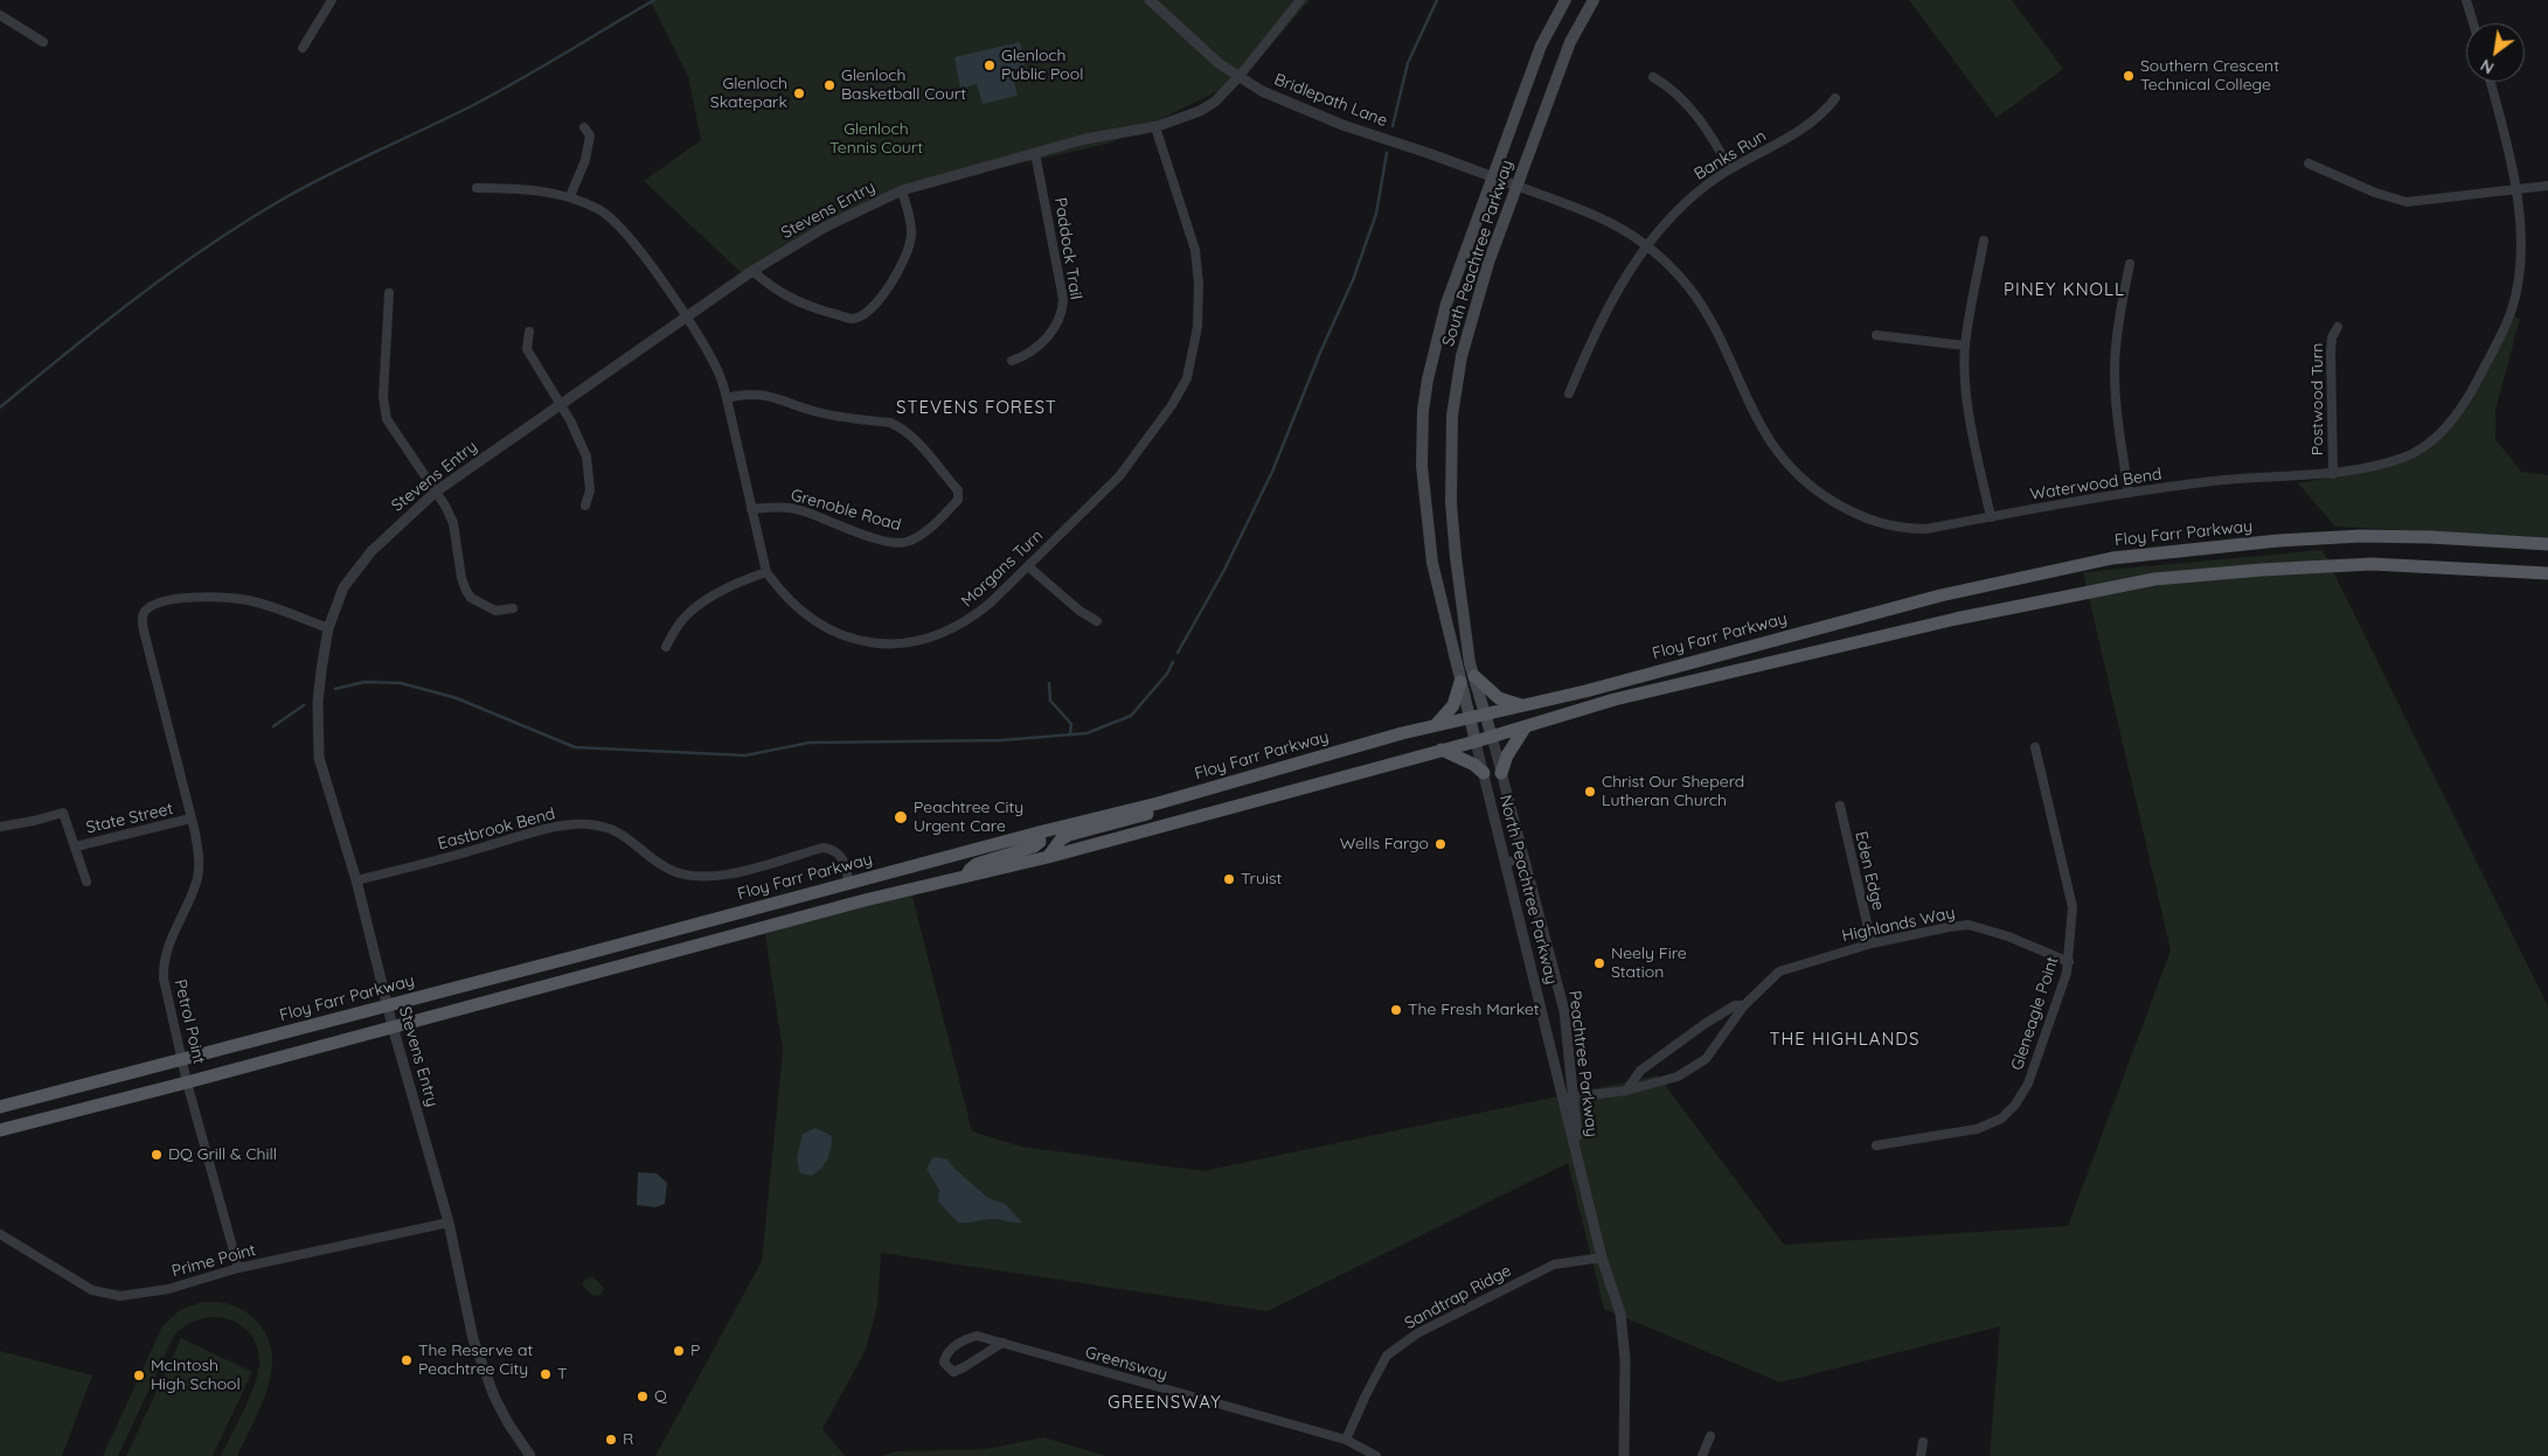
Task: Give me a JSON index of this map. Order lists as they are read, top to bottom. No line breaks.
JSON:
{"streets":{"main road":["South Peachtree Parkway","Floy Farr Parkway"],"street":["Bridlepath Lane","Banks Run","Stevens Entry","Paddock Trail","Postwood Turn","Waterwood Bend","Grenoble Road","Morgans Turn","State Street","Eastbrook Bend","Eden Edge","North Peachtree Parkway","Highlands Way","Gleneagle Point","Petrol Point","Peachtree Parkway","Prime Point","Sandtrap Ridge","Greensway"]},"crossings":[["Bridlepath Lane","Stevens Entry"],["Bridlepath Lane","South Peachtree Parkway"],["Bridlepath Lane","Waterwood Bend"],["Banks Run","Waterwood Bend"],["Stevens Entry","Paddock Trail"],["Stevens Entry","Floy Farr Parkway"],["Stevens Entry","Morgans Turn"],["Stevens Entry","Eastbrook Bend"],["Stevens Entry","Petrol Point"],["Stevens Entry","Prime Point"],["South Peachtree Parkway","Waterwood Bend"],["South Peachtree Parkway","Floy Farr Parkway"],["South Peachtree Parkway","North Peachtree Parkway"],["Postwood Turn","Waterwood Bend"],["Grenoble Road","Morgans Turn"],["Floy Farr Parkway","Eastbrook Bend"],["Floy Farr Parkway","Petrol Point"],["State Street","Petrol Point"],["Eden Edge","Highlands Way"],["North Peachtree Parkway","Highlands Way"],["North Peachtree Parkway","Peachtree Parkway"],["North Peachtree Parkway","Sandtrap Ridge"],["Highlands Way","Gleneagle Point"],["Highlands Way","Peachtree Parkway"],["Petrol Point","Prime Point"],["Sandtrap Ridge","Greensway"]],"districts":["PINEY KNOLL","STEVENS FOREST","THE HIGHLANDS","GREENSWAY"],"parks":["Glenloch Tennis Court"],"places":["Glenloch Public Pool","Southern Crescent Technical College","Glenloch Basketball Court","Glenloch Skatepark","Christ Our Sheperd Lutheran Church","Peachtree City Urgent Care","Wells Fargo","Truist","Neely Fire Station","The Fresh Market","DQ Grill & Chill","P","The Reserve at Peachtree City","T","McIntosh High School","Q","R"],"north":"bottom left"}
